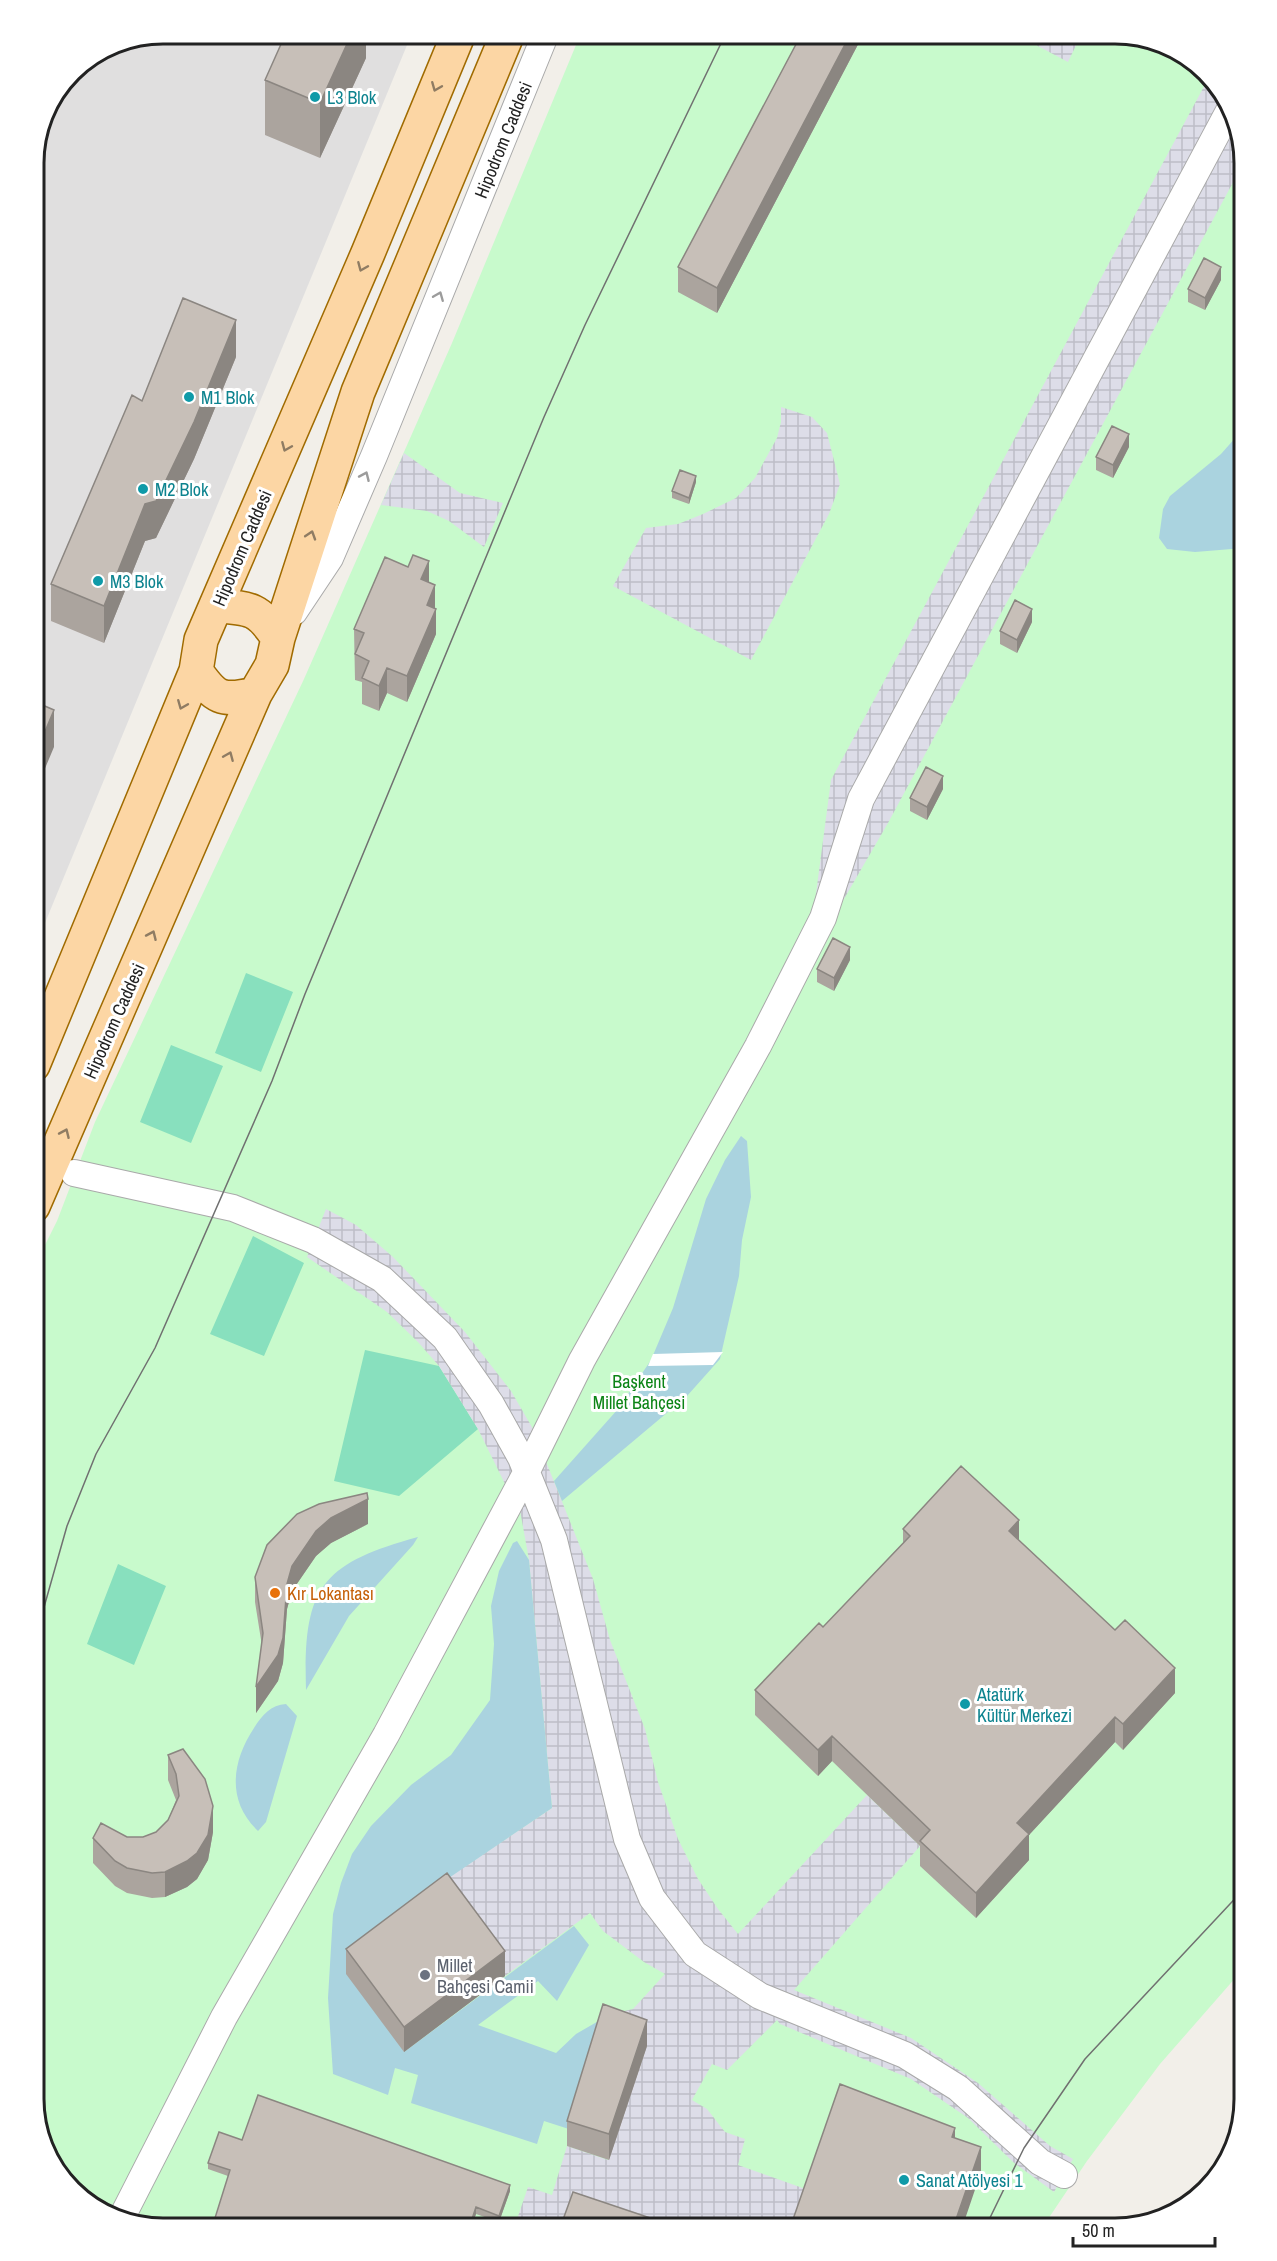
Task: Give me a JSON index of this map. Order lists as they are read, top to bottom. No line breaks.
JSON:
{"streets":{"main road":["Hipodrom Caddesi"]},"parks":["Başkent Millet Bahçesi"],"places":["L3 Blok","M1 Blok","M2 Blok","M3 Blok","Kır Lokantası","Atatürk Kültür Merkezi","Millet Bahçesi Camii","Sanat Atölyesi 1"],"scale_bar":"50 m"}
